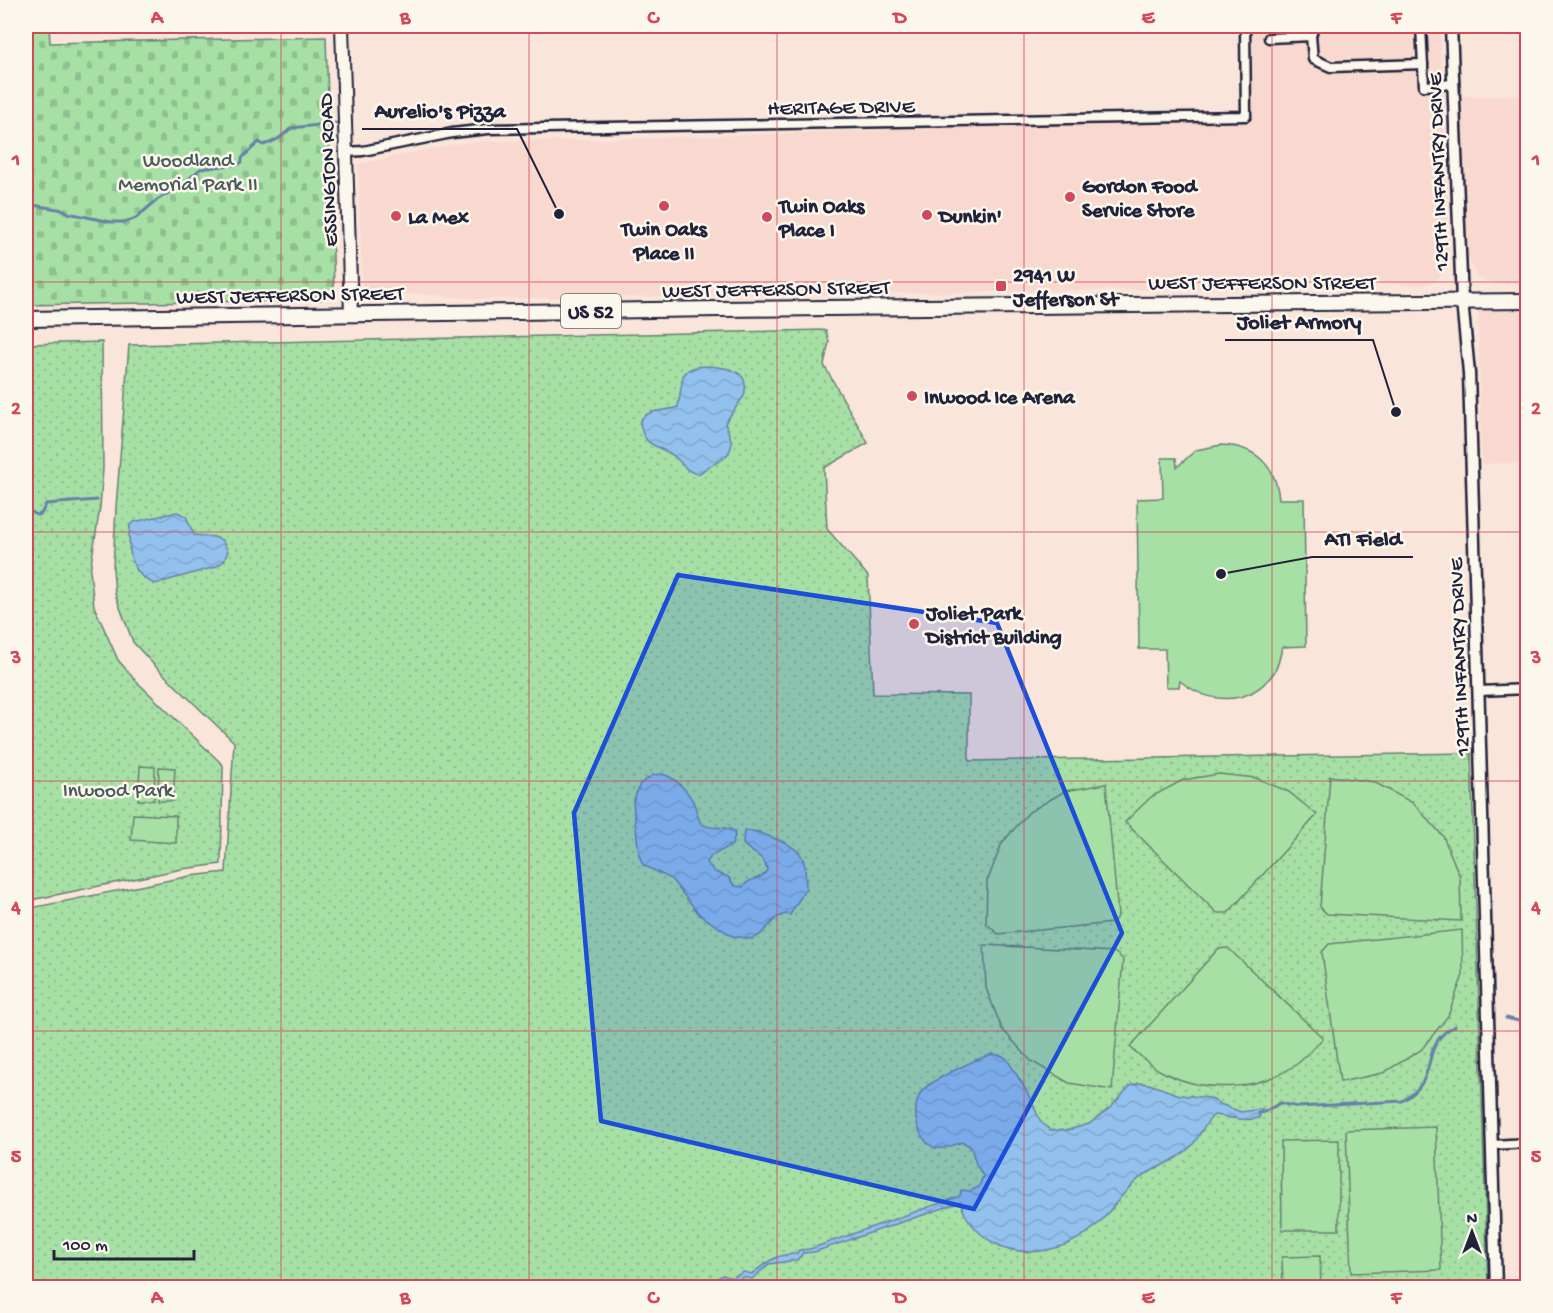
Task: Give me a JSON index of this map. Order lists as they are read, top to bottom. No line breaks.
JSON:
{"streets":{"main road":["ESSINGTON ROAD","WEST JEFFERSON STREET","US 52"],"street":["HERITAGE DRIVE","129TH INFANTRY DRIVE"]},"crossings":[["HERITAGE DRIVE","ESSINGTON ROAD"],["ESSINGTON ROAD","WEST JEFFERSON STREET"],["129TH INFANTRY DRIVE","WEST JEFFERSON STREET"]],"parks":["Woodland Memorial Park II","Inwood Park"],"places":{"other":["Gordon Food Service Store","Twin Oaks Place II","Aurelio's Pizza","Dunkin'","La Mex","Twin Oaks Place I","Inwood Ice Arena","Joliet Armory","ATI Field","Joliet Park District Building"],"transit":["2941 W Jefferson St"]},"scale_bar":"100 m","north":"top","grid":{"columns":["A","B","C","D","E","F"],"rows":["1","2","3","4","5"]}}
